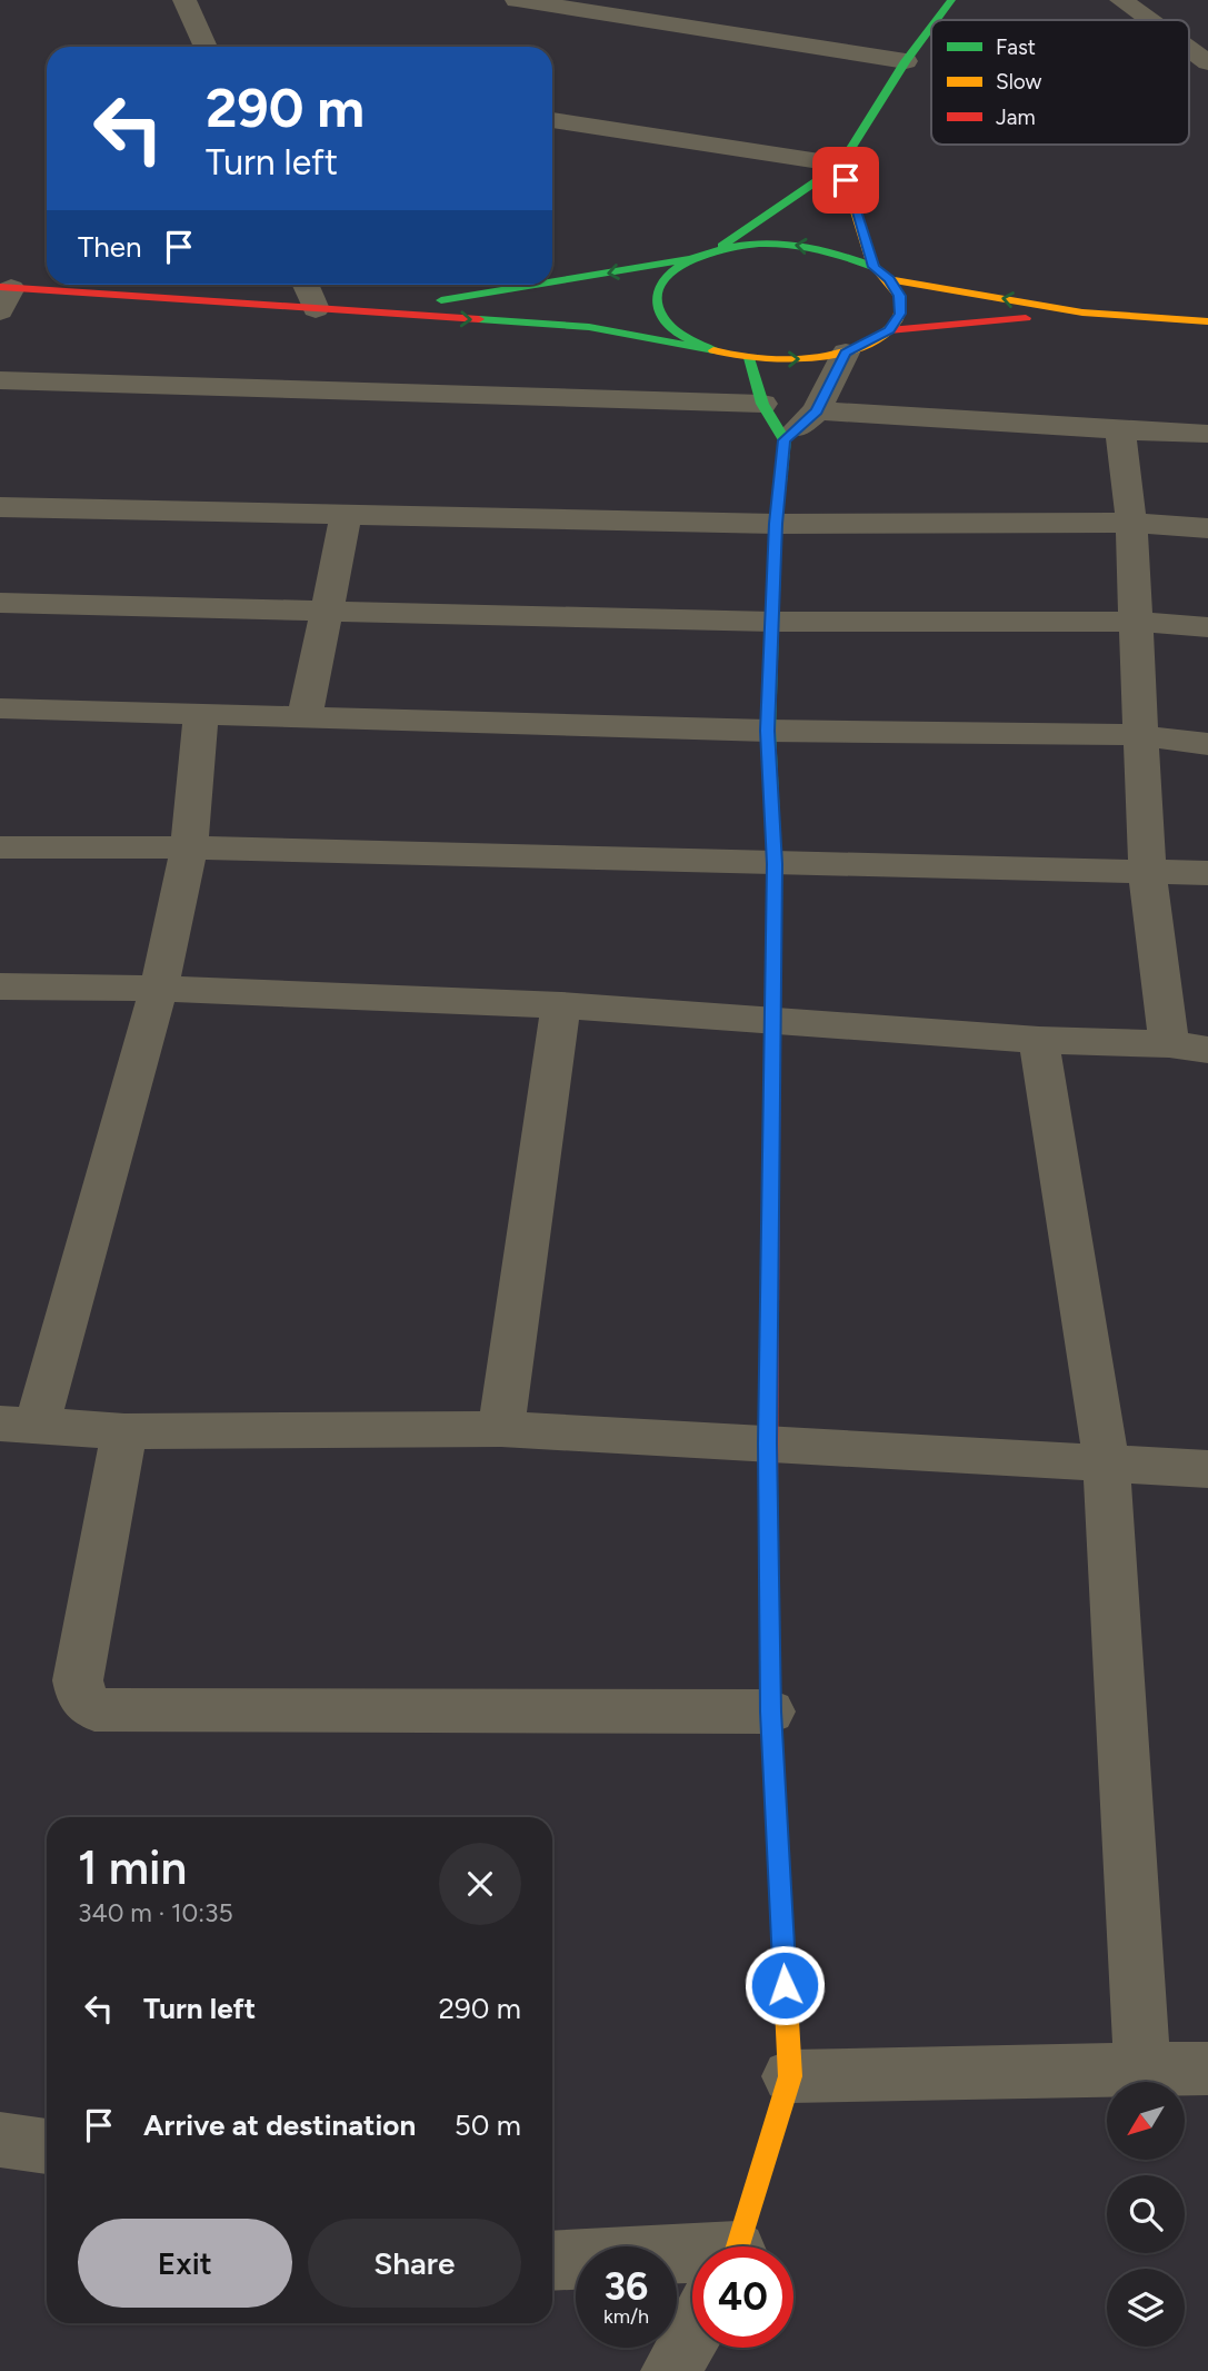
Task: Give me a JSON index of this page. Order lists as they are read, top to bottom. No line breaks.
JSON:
{"legend":["Fast","Slow","Jam"],"north":"bottom left","page":{"turn":["290 m","Turn left"],"then":"Then","heading":["1 min","340 m · 10:35"],"list":[{"name":"Turn left","value":"290 m"},{"name":"Arrive at destination","value":"50 m"}],"buttons":["Exit","Share"],"speed":"36 km/h","limit":"40"}}
